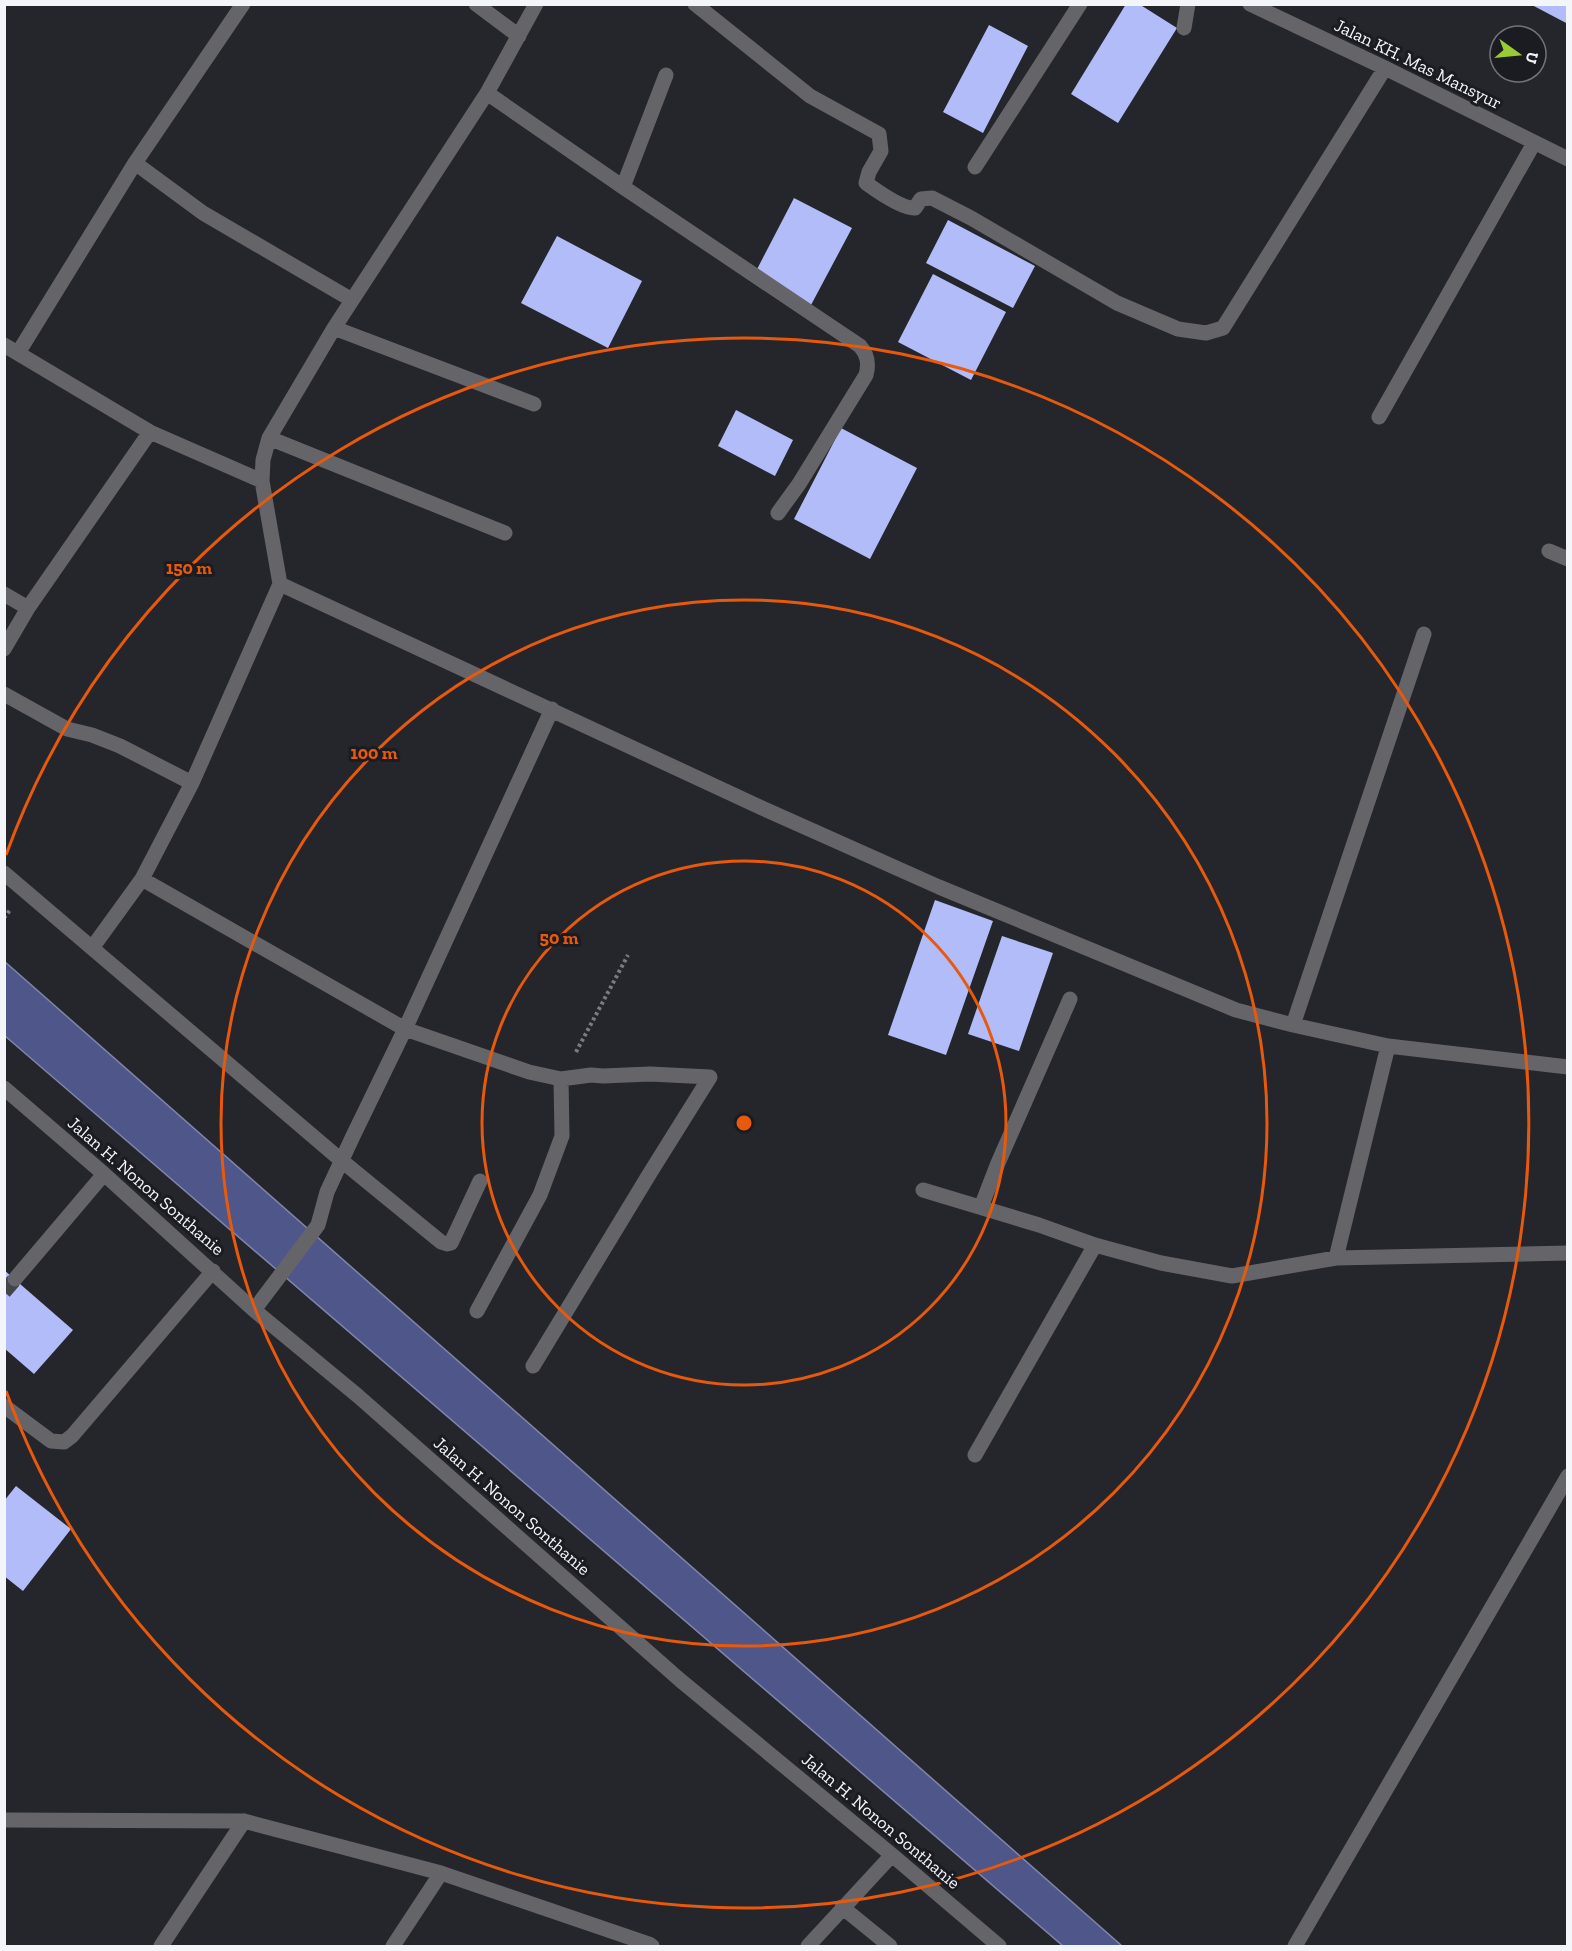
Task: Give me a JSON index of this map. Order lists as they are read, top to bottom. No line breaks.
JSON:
{"streets":{"street":["Jalan KH. Mas Mansyur","Jalan H. Nonon Sonthanie"]},"north":"right","rings":["150 m","100 m","50 m"]}
